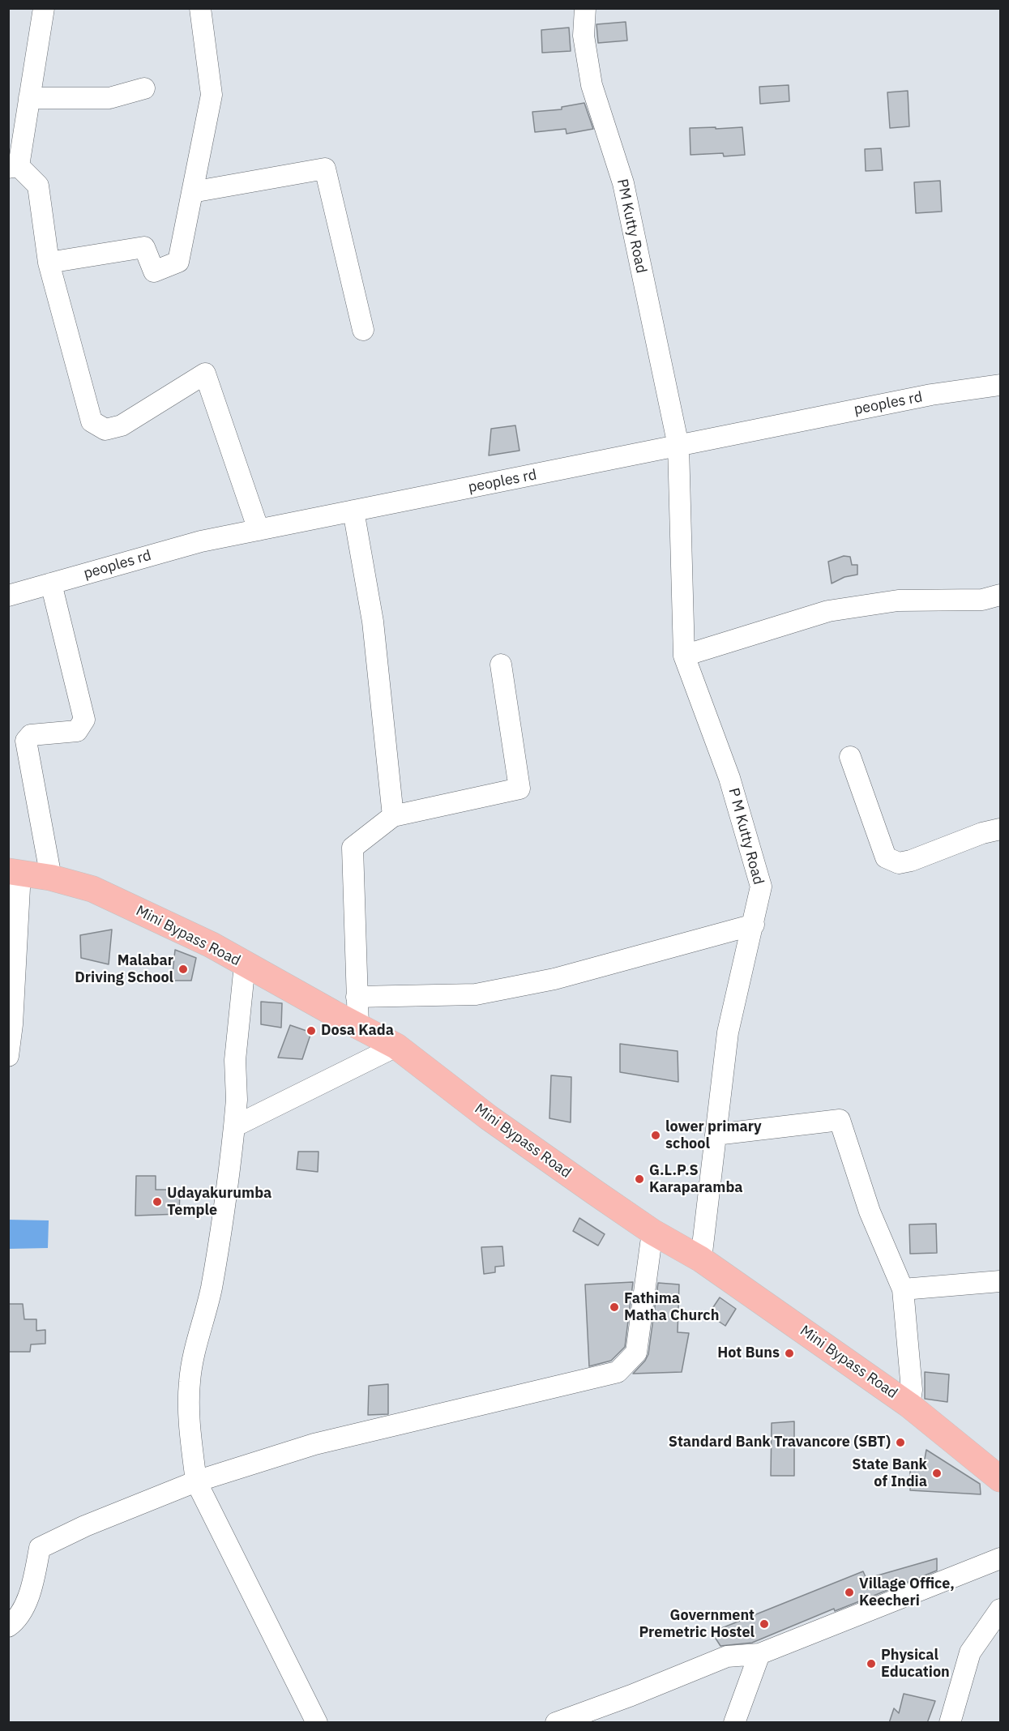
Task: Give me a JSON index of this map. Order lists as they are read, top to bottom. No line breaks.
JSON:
{"streets":{"main road":["Mini Bypass Road"],"street":["PM Kutty Road","peoples rd","P M Kutty Road"]},"crossings":[["PM Kutty Road","peoples rd"],["PM Kutty Road","P M Kutty Road"],["peoples rd","P M Kutty Road"],["P M Kutty Road","Mini Bypass Road"]],"places":["Malabar Driving School","Dosa Kada","lower primary school","G.L.P.S Karaparamba","Udayakurumba Temple","Fathima Matha Church","Hot Buns","Standard Bank Travancore (SBT)","State Bank of India","Village Office, Keecheri","Government Premetric Hostel","Physical Education"]}
